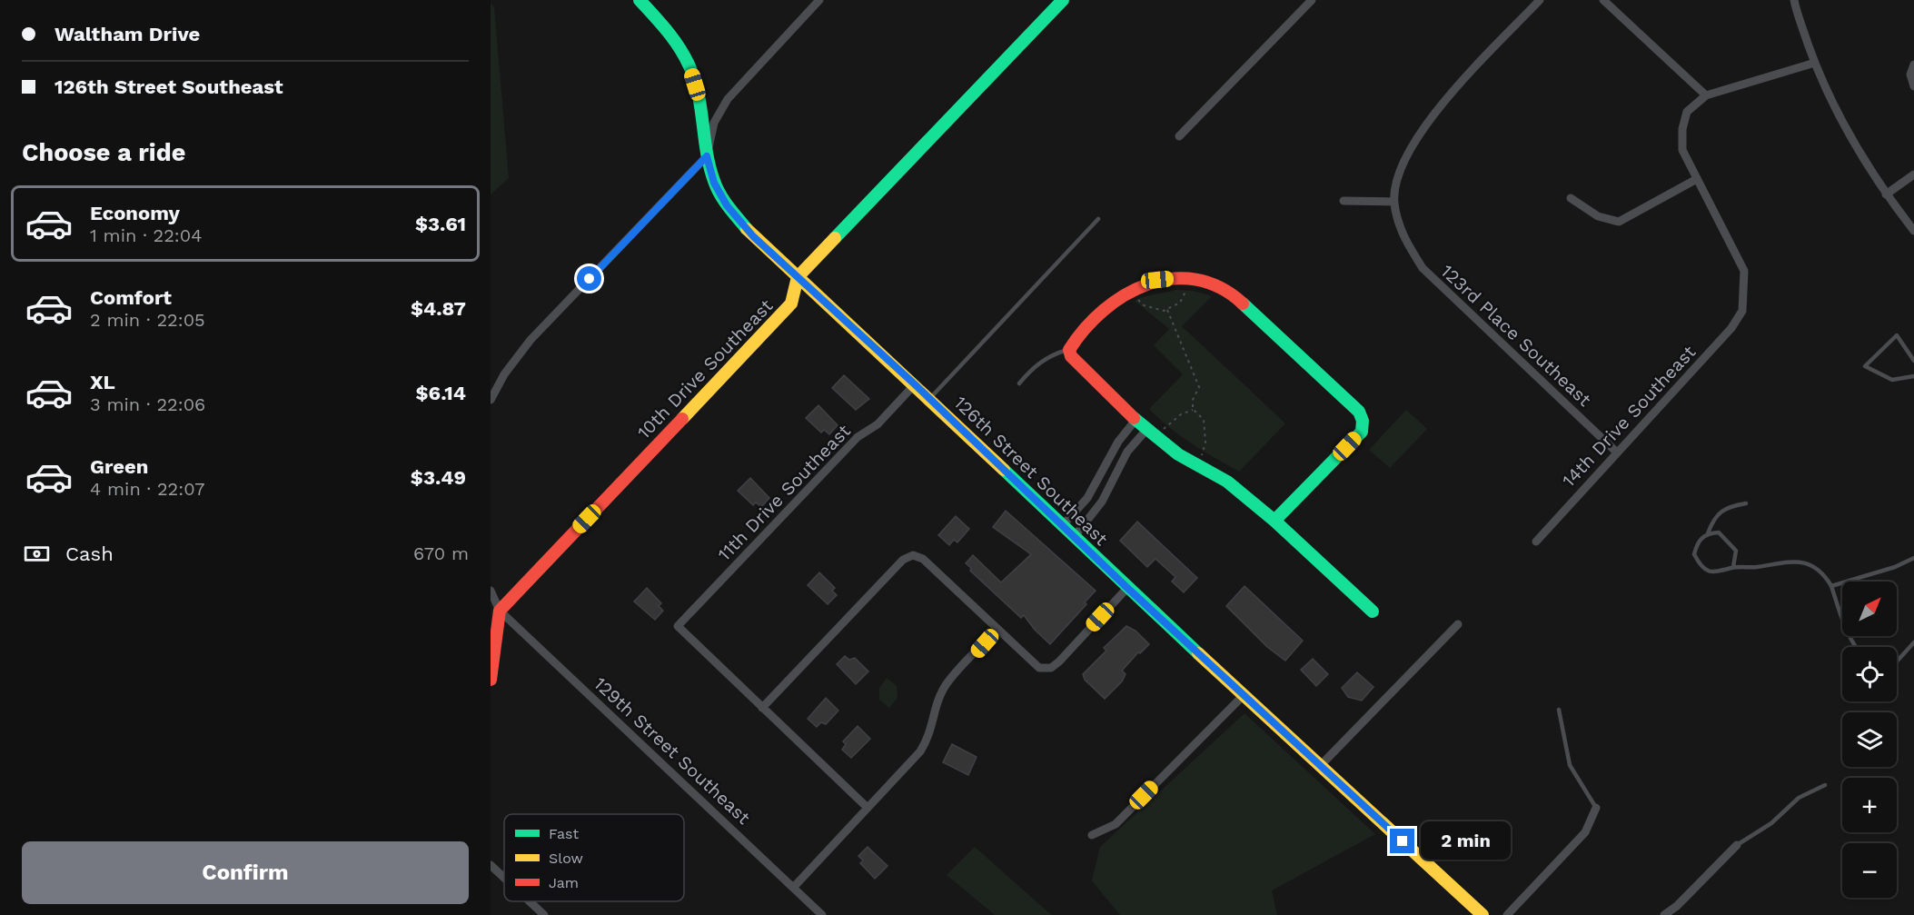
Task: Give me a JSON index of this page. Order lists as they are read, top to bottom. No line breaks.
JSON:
{"streets":{"street":["123rd Place Southeast","10th Drive Southeast","14th Drive Southeast","126th Street Southeast","11th Drive Southeast","129th Street Southeast"]},"crossings":[["123rd Place Southeast","14th Drive Southeast"],["10th Drive Southeast","126th Street Southeast"],["10th Drive Southeast","129th Street Southeast"],["126th Street Southeast","11th Drive Southeast"]],"legend":["Fast","Slow","Jam"],"north":"top right","page":{"banner":["Waltham Drive","126th Street Southeast"],"heading":"Choose a ride","list":[{"name":"Economy","note":"1 min · 22:04","value":"$3.61"},{"name":"Comfort","note":"2 min · 22:05","value":"$4.87"},{"name":"XL","note":"3 min · 22:06","value":"$6.14"},{"name":"Green","note":"4 min · 22:07","value":"$3.49"}],"pay":["Cash","670 m"],"map_buttons":["+","−"],"bubble":"2 min","buttons":"Confirm"}}
